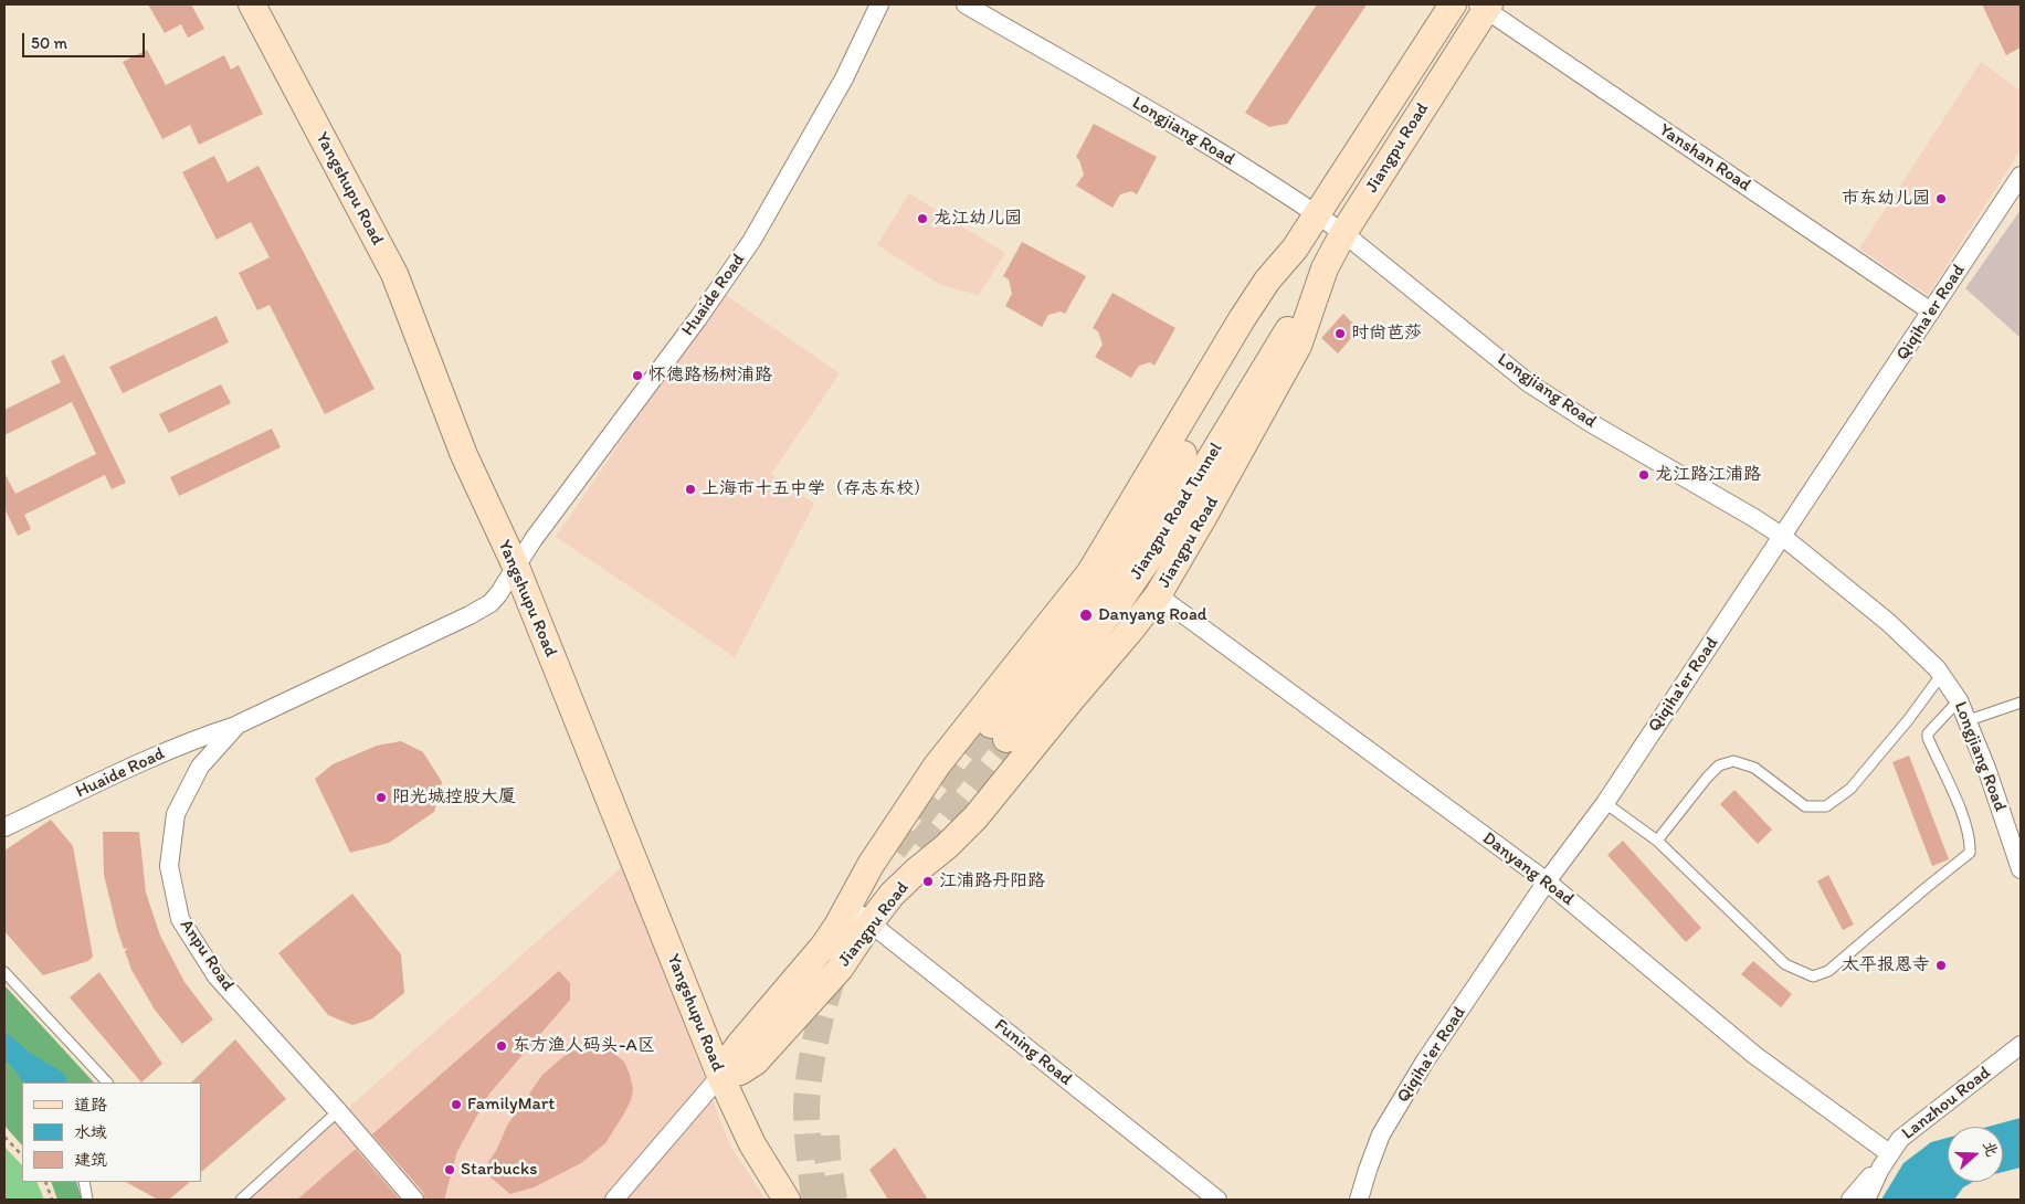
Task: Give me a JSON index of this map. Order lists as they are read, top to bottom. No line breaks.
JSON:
{"streets":{"main road":["Jiangpu Road","Yangshupu Road","Jiangpu Road Tunnel"],"street":["Longjiang Road","Yanshan Road","Huaide Road","Qiqiha'er Road","Danyang Road","Anpu Road","Funing Road","Lanzhou Road"]},"crossings":[["Longjiang Road","Jiangpu Road"],["Longjiang Road","Qiqiha'er Road"],["Jiangpu Road","Yanshan Road"],["Jiangpu Road","Yangshupu Road"],["Jiangpu Road","Jiangpu Road Tunnel"],["Jiangpu Road","Danyang Road"],["Jiangpu Road","Funing Road"],["Yanshan Road","Qiqiha'er Road"],["Yangshupu Road","Huaide Road"],["Yangshupu Road","Anpu Road"],["Huaide Road","Anpu Road"],["Qiqiha'er Road","Danyang Road"],["Danyang Road","Lanzhou Road"]],"places":["市东幼儿园","龙江幼儿园","时尚芭莎","怀德路杨树浦路","龙江路江浦路","上海市十五中学（存志东校）","Danyang Road","阳光城控股大厦","江浦路丹阳路","太平报恩寺","东方渔人码头-A区","FamilyMart","Starbucks"],"legend":["道路","水域","建筑"],"scale_bar":"50 m","north":"right"}
